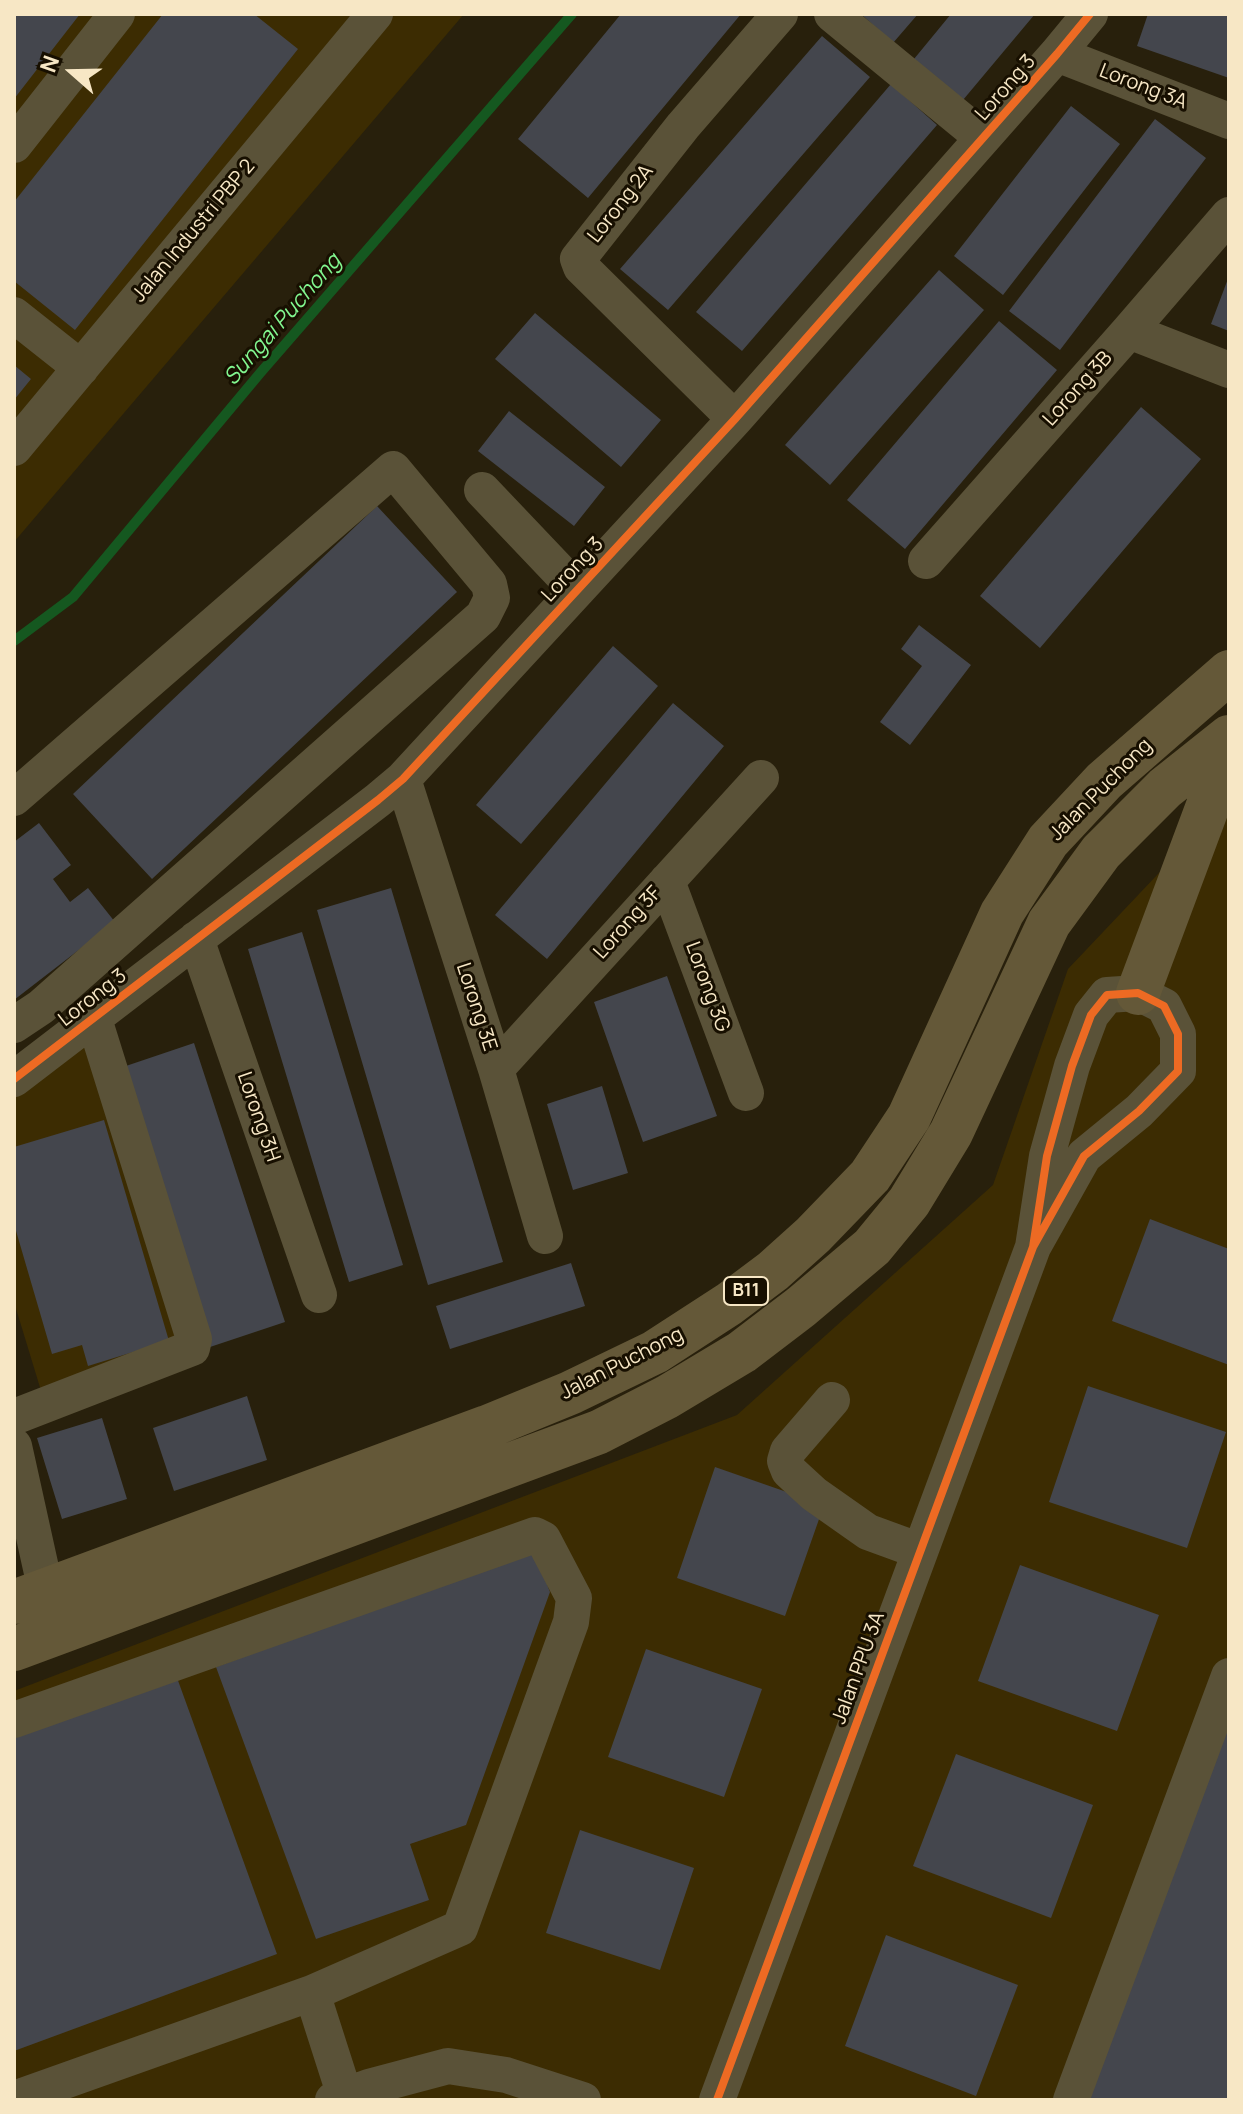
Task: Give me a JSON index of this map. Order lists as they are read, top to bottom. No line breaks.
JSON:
{"streets":{"main road":["Jalan Puchong","B11"],"street":["Lorong 3A","Lorong 3","Lorong 2A","Jalan Industri PBP 2","Lorong 3B","Lorong 3F","Lorong 3G","Lorong 3E","Lorong 3H","Jalan PPU 3A"]},"crossings":[["Lorong 3A","Lorong 3"],["Lorong 3","Lorong 2A"],["Lorong 3","Lorong 3E"],["Lorong 3","Lorong 3H"],["Lorong 3F","Lorong 3G"],["Lorong 3F","Lorong 3E"]],"water":["Sungai Puchong"],"north":"left"}
